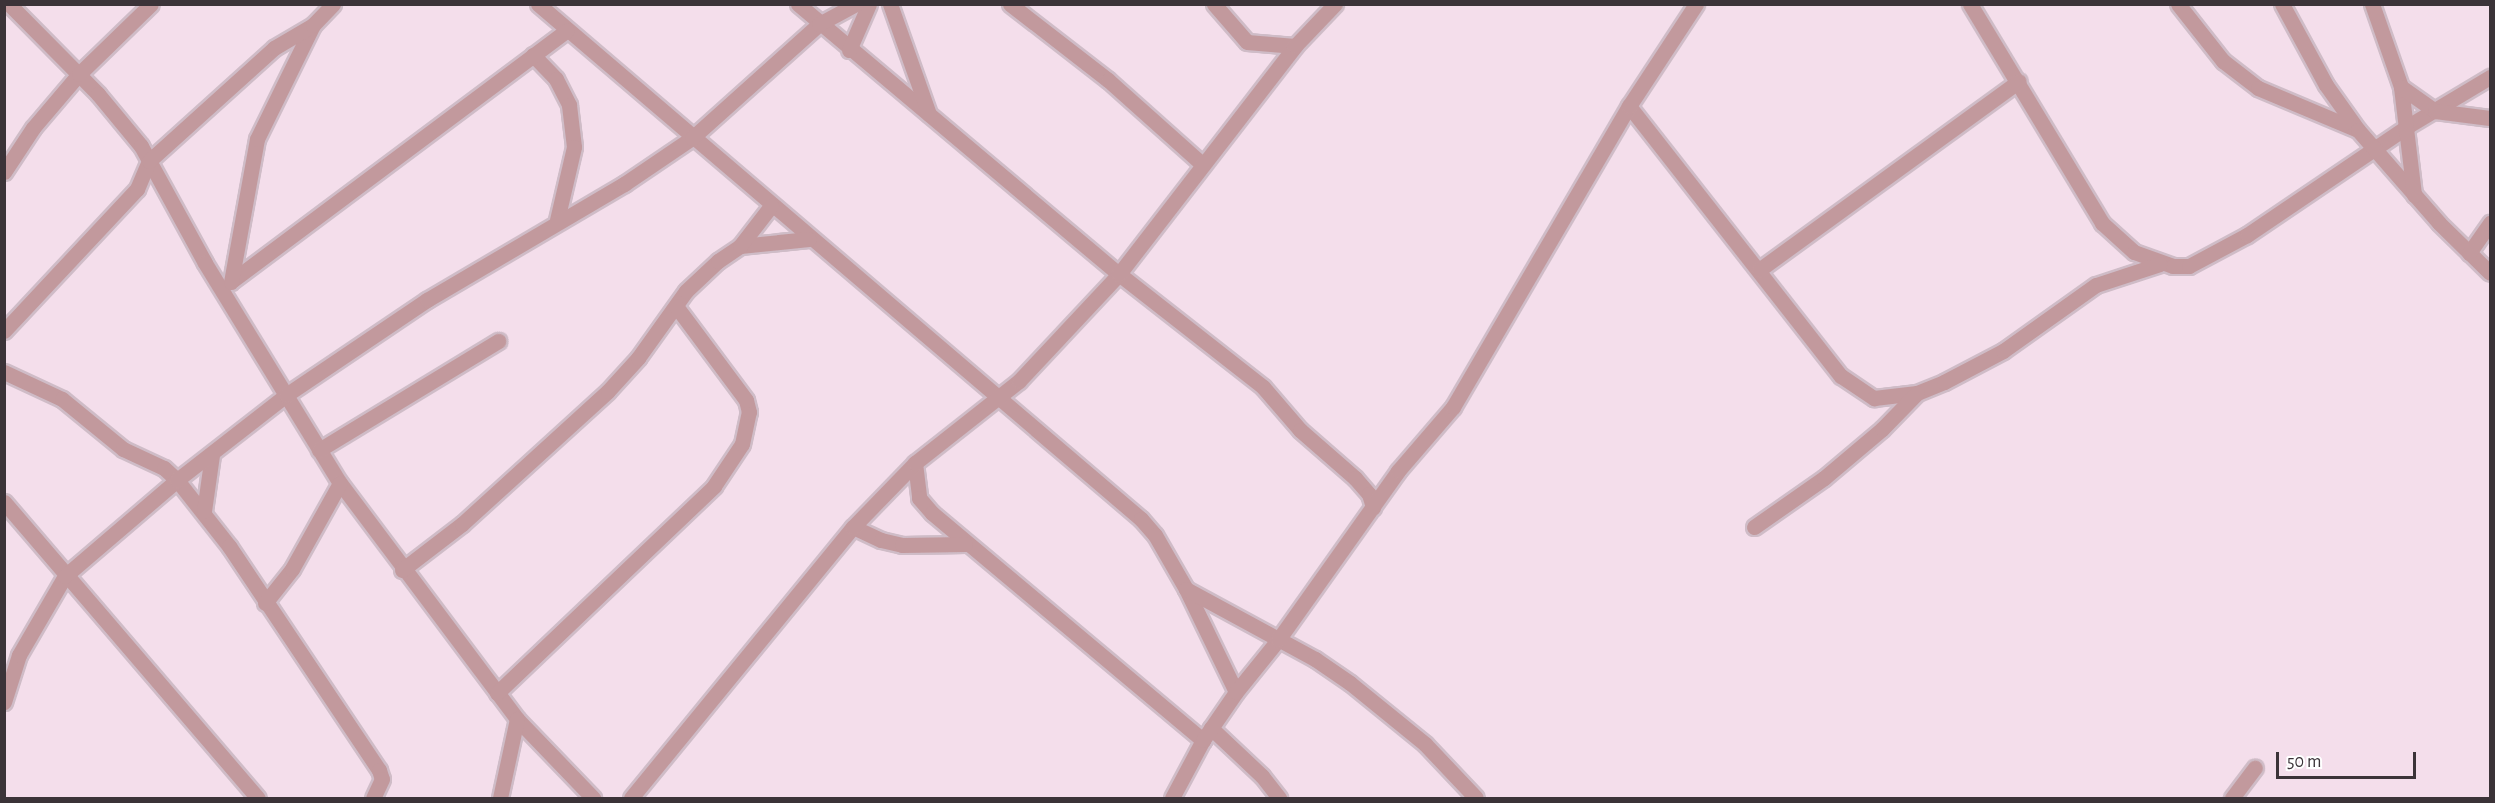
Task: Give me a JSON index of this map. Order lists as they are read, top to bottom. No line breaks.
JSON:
{"scale_bar":"50 m"}
